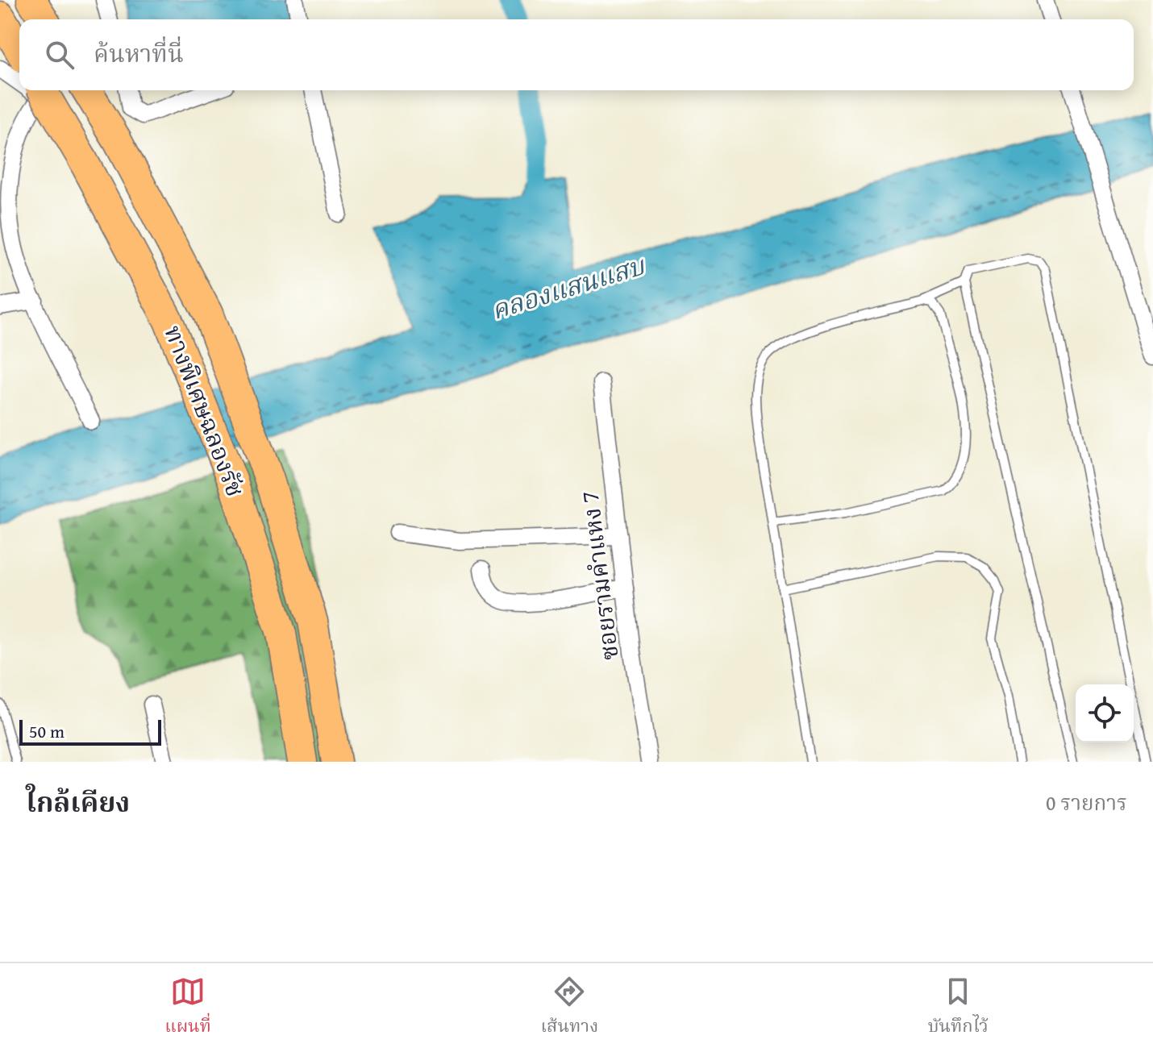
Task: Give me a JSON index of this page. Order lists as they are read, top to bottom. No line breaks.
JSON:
{"streets":{"highway":["ทางพิเศษฉลองรัช"],"street":["ซอยรามคำแหง 7"]},"water":["คลองแสนแสบ"],"scale_bar":"50 m","page":{"search":"ค้นหาที่นี่","scale":"50 m","heading":["ใกล้เคียง","0 รายการ"],"nav":["แผนที่","เส้นทาง","บันทึกไว้"]}}
